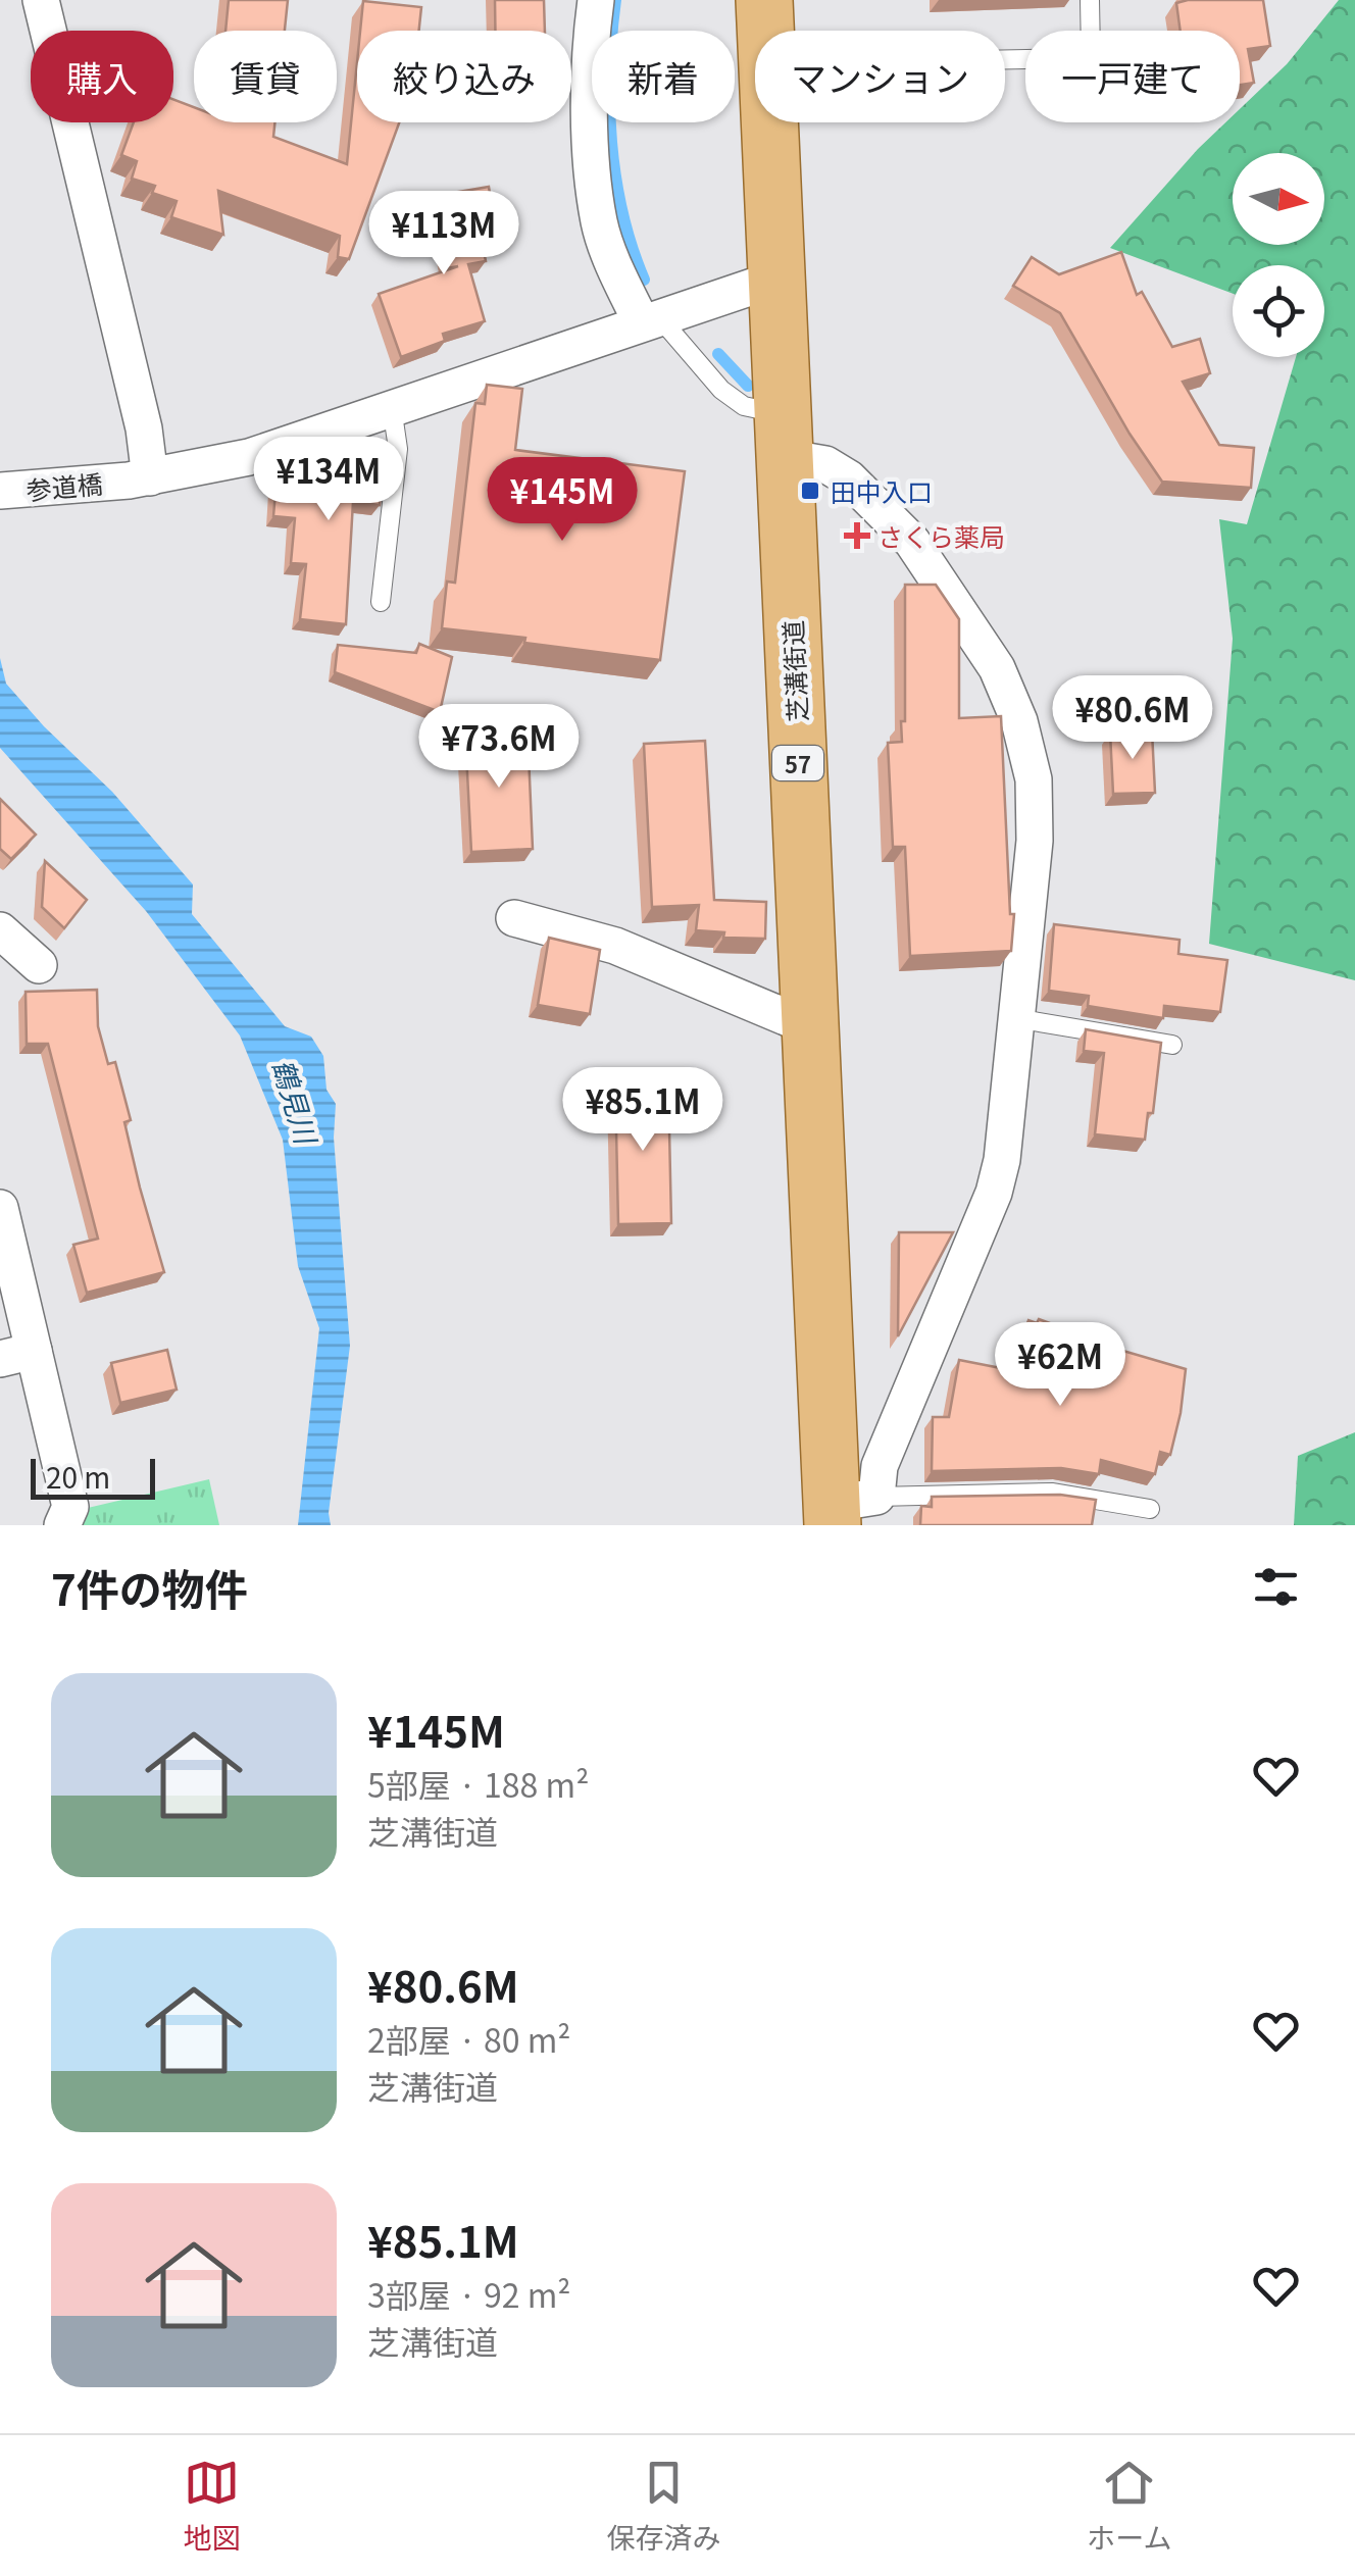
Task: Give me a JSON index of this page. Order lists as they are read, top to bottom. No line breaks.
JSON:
{"streets":{"main road":["芝溝街道","57"],"street":["参道橋"]},"crossings":[["参道橋","芝溝街道"]],"water":["鶴見川"],"places":{"transit":["田中入口"],"health":["さくら薬局"]},"scale_bar":"20 m","north":"right","page":{"chip":["購入","賃貸","絞り込み","新着","マンション","一戸建て"],"price":["¥113M","¥134M","¥145M","¥80.6M","¥73.6M","¥85.1M","¥62M"],"scale":"20 m","heading":"7件の物件","list":[{"name":"¥145M","note":"5部屋 · 188 m² · 芝溝街道"},{"name":"¥80.6M","note":"2部屋 · 80 m² · 芝溝街道"},{"name":"¥85.1M","note":"3部屋 · 92 m² · 芝溝街道"}],"tabs":["地図","保存済み","ホーム"]}}
